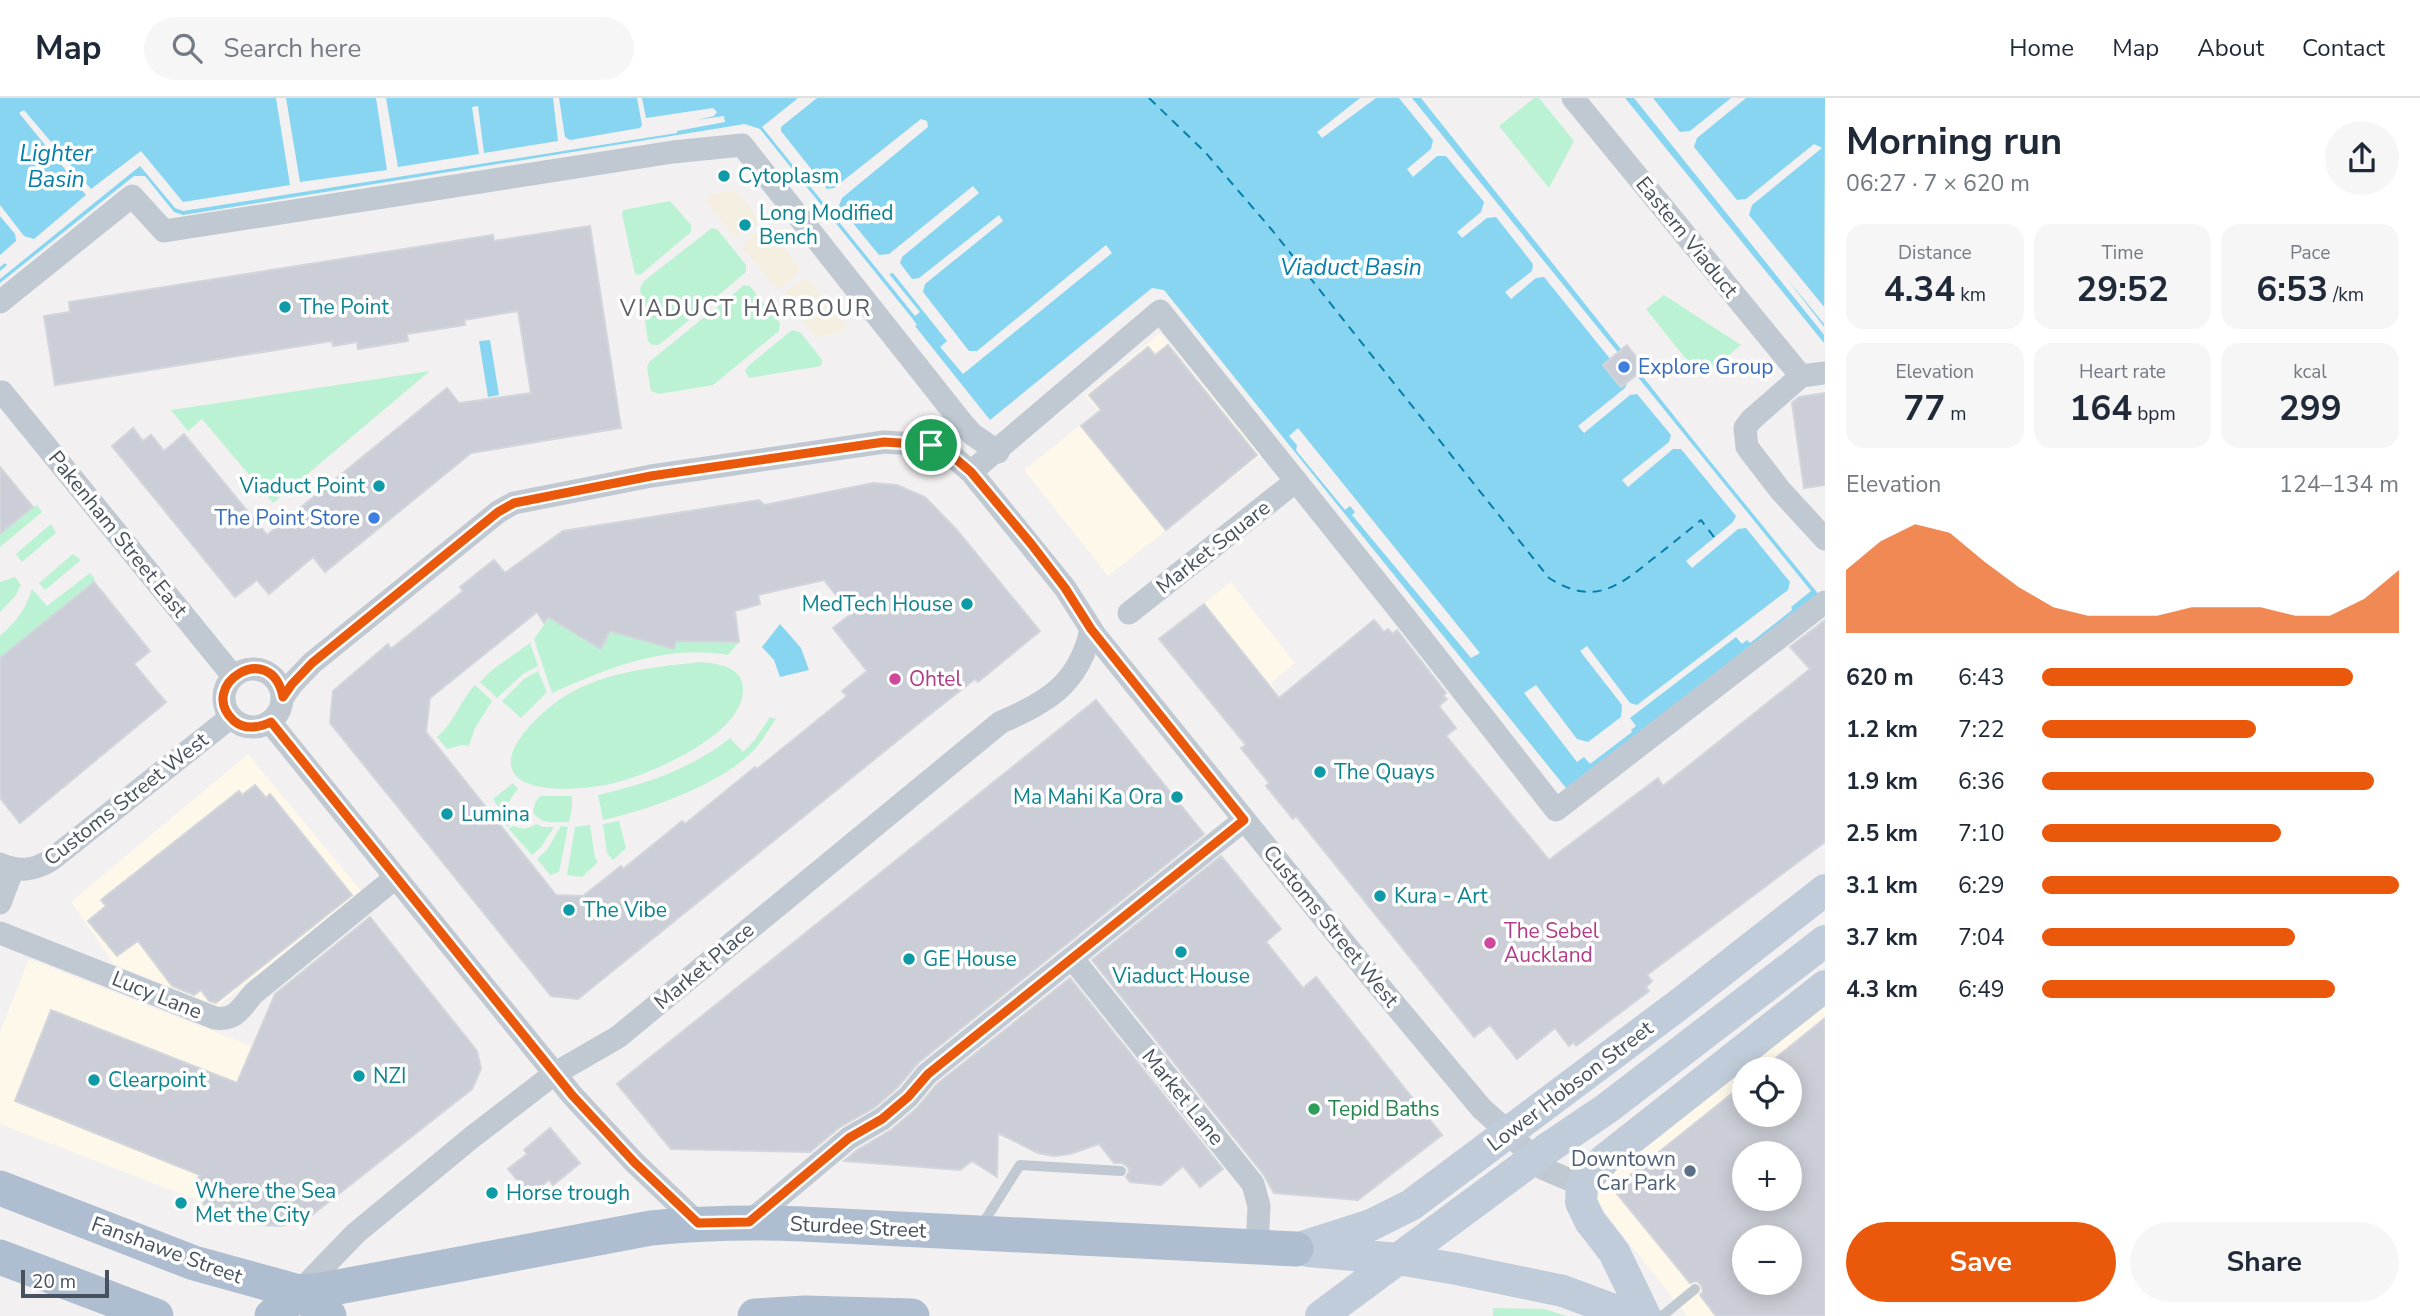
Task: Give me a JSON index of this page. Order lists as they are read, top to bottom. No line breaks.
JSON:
{"streets":{"main road":["Lower Hobson Street","Sturdee Street","Fanshawe Street"],"street":["Eastern Viaduct","Pakenham Street East","Market Square","Customs Street West","Market Place","Lucy Lane","Market Lane"]},"crossings":[["Pakenham Street East","Customs Street West"],["Customs Street West","Market Place"],["Customs Street West","Lower Hobson Street"],["Market Place","Sturdee Street"],["Market Place","Fanshawe Street"],["Lower Hobson Street","Sturdee Street"],["Market Lane","Sturdee Street"],["Sturdee Street","Fanshawe Street"]],"districts":["VIADUCT HARBOUR"],"water":["Lighter Basin","Viaduct Basin"],"places":["Cytoplasm","Long Modified Bench","The Point","Explore Group","Viaduct Point","The Point Store","MedTech House","Ohtel","The Quays","Ma Mahi Ka Ora","Lumina","Kura - Art","The Vibe","The Sebel Auckland","Viaduct House","GE House","NZI","Clearpoint","Tepid Baths","Downtown Car Park","Horse trough","Where the Sea Met the City"],"scale_bar":"20 m","page":{"header":"Map","search":"Search here","nav":["Home","Map","About","Contact"],"heading":["Morning run","06:27 · 7 × 620 m"],"stats":[["Distance","4.34 km"],["Time","29:52"],["Pace","6:53 /km"],["Elevation","77 m"],["Heart rate","164 bpm"],["kcal","299"]],"chart":["Elevation","124–134 m"],"list":[{"name":"620 m","note":"6:43"},{"name":"1.2 km","note":"7:22"},{"name":"1.9 km","note":"6:36"},{"name":"2.5 km","note":"7:10"},{"name":"3.1 km","note":"6:29"},{"name":"3.7 km","note":"7:04"},{"name":"4.3 km","note":"6:49"}],"map_buttons":["+","−"],"buttons":["Save","Share"],"scale":"20 m"}}
